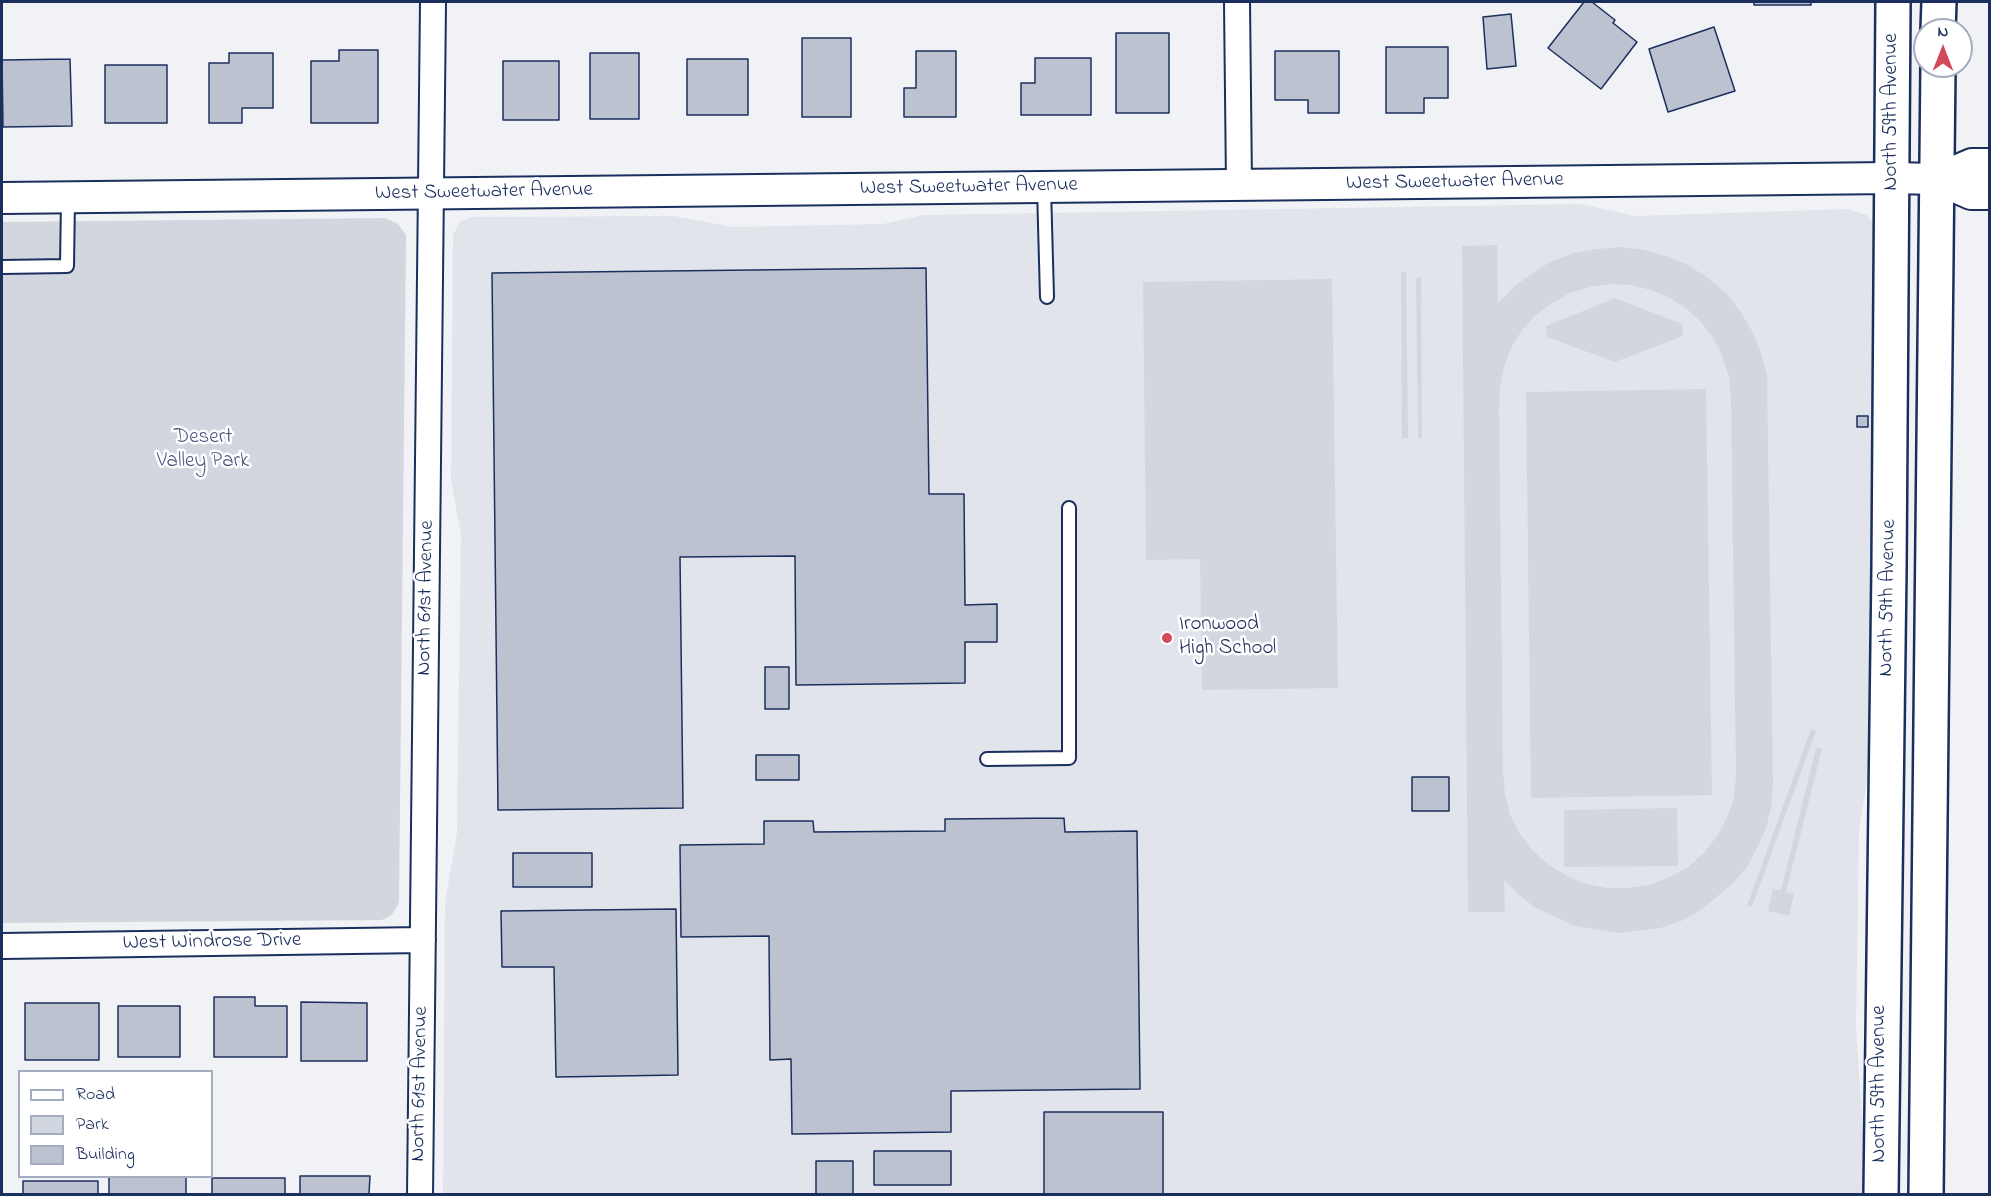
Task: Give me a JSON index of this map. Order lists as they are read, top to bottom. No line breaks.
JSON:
{"streets":{"main road":["North 59th Avenue"],"street":["West Sweetwater Avenue","North 61st Avenue","West Windrose Drive"]},"crossings":[["North 59th Avenue","West Sweetwater Avenue"],["West Sweetwater Avenue","North 61st Avenue"],["North 61st Avenue","West Windrose Drive"]],"parks":["Desert Valley Park"],"places":["Ironwood High School"],"legend":["Road","Park","Building"],"north":"top"}
